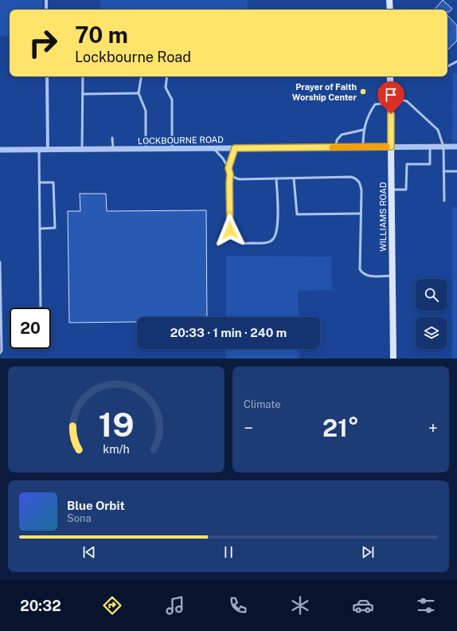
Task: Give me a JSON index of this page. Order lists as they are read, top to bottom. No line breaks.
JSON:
{"streets":{"main road":["WILLIAMS ROAD"],"street":["LOCKBOURNE ROAD"]},"crossings":[["LOCKBOURNE ROAD","WILLIAMS ROAD"]],"places":["Prayer of Faith Worship Center"],"page":{"turn":["70 m","Lockbourne Road"],"limit":"20","trip":"20:33 · 1 min · 240 m","tile":"Climate","heat":["−","21°","+"],"song":["Blue Orbit","Sona"],"tabs":"20:32","gauge":["19","km/h"]}}
